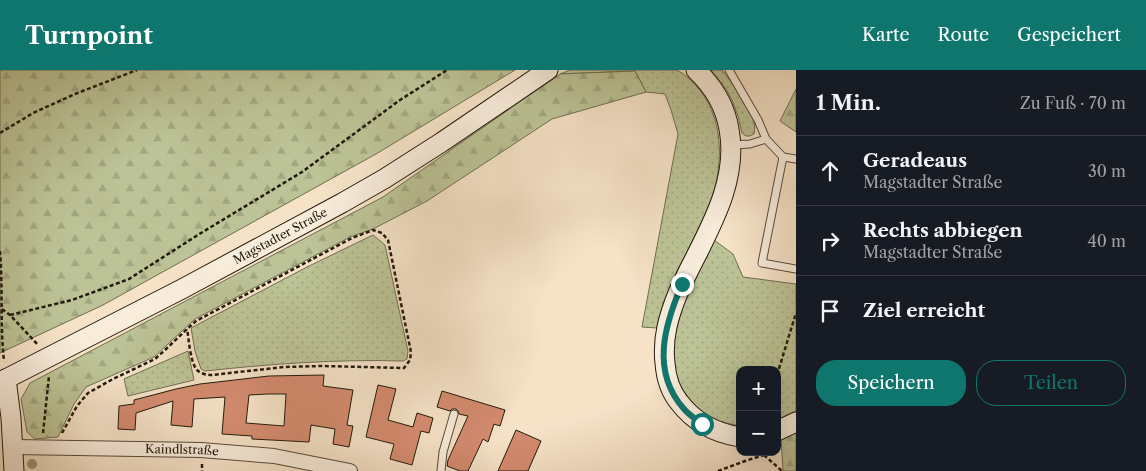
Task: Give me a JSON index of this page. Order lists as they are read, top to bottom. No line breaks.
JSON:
{"streets":{"main road":["Magstadter Straße"],"street":["Kaindlstraße"]},"page":{"header":"Turnpoint","nav":["Karte","Route","Gespeichert"],"heading":["1 Min.","Zu Fuß · 70 m"],"list":[["Geradeaus","Magstadter Straße","30 m"],["Rechts abbiegen","Magstadter Straße","40 m"],"Ziel erreicht"],"buttons":["Speichern","Teilen"],"map_buttons":["+","−"]}}
